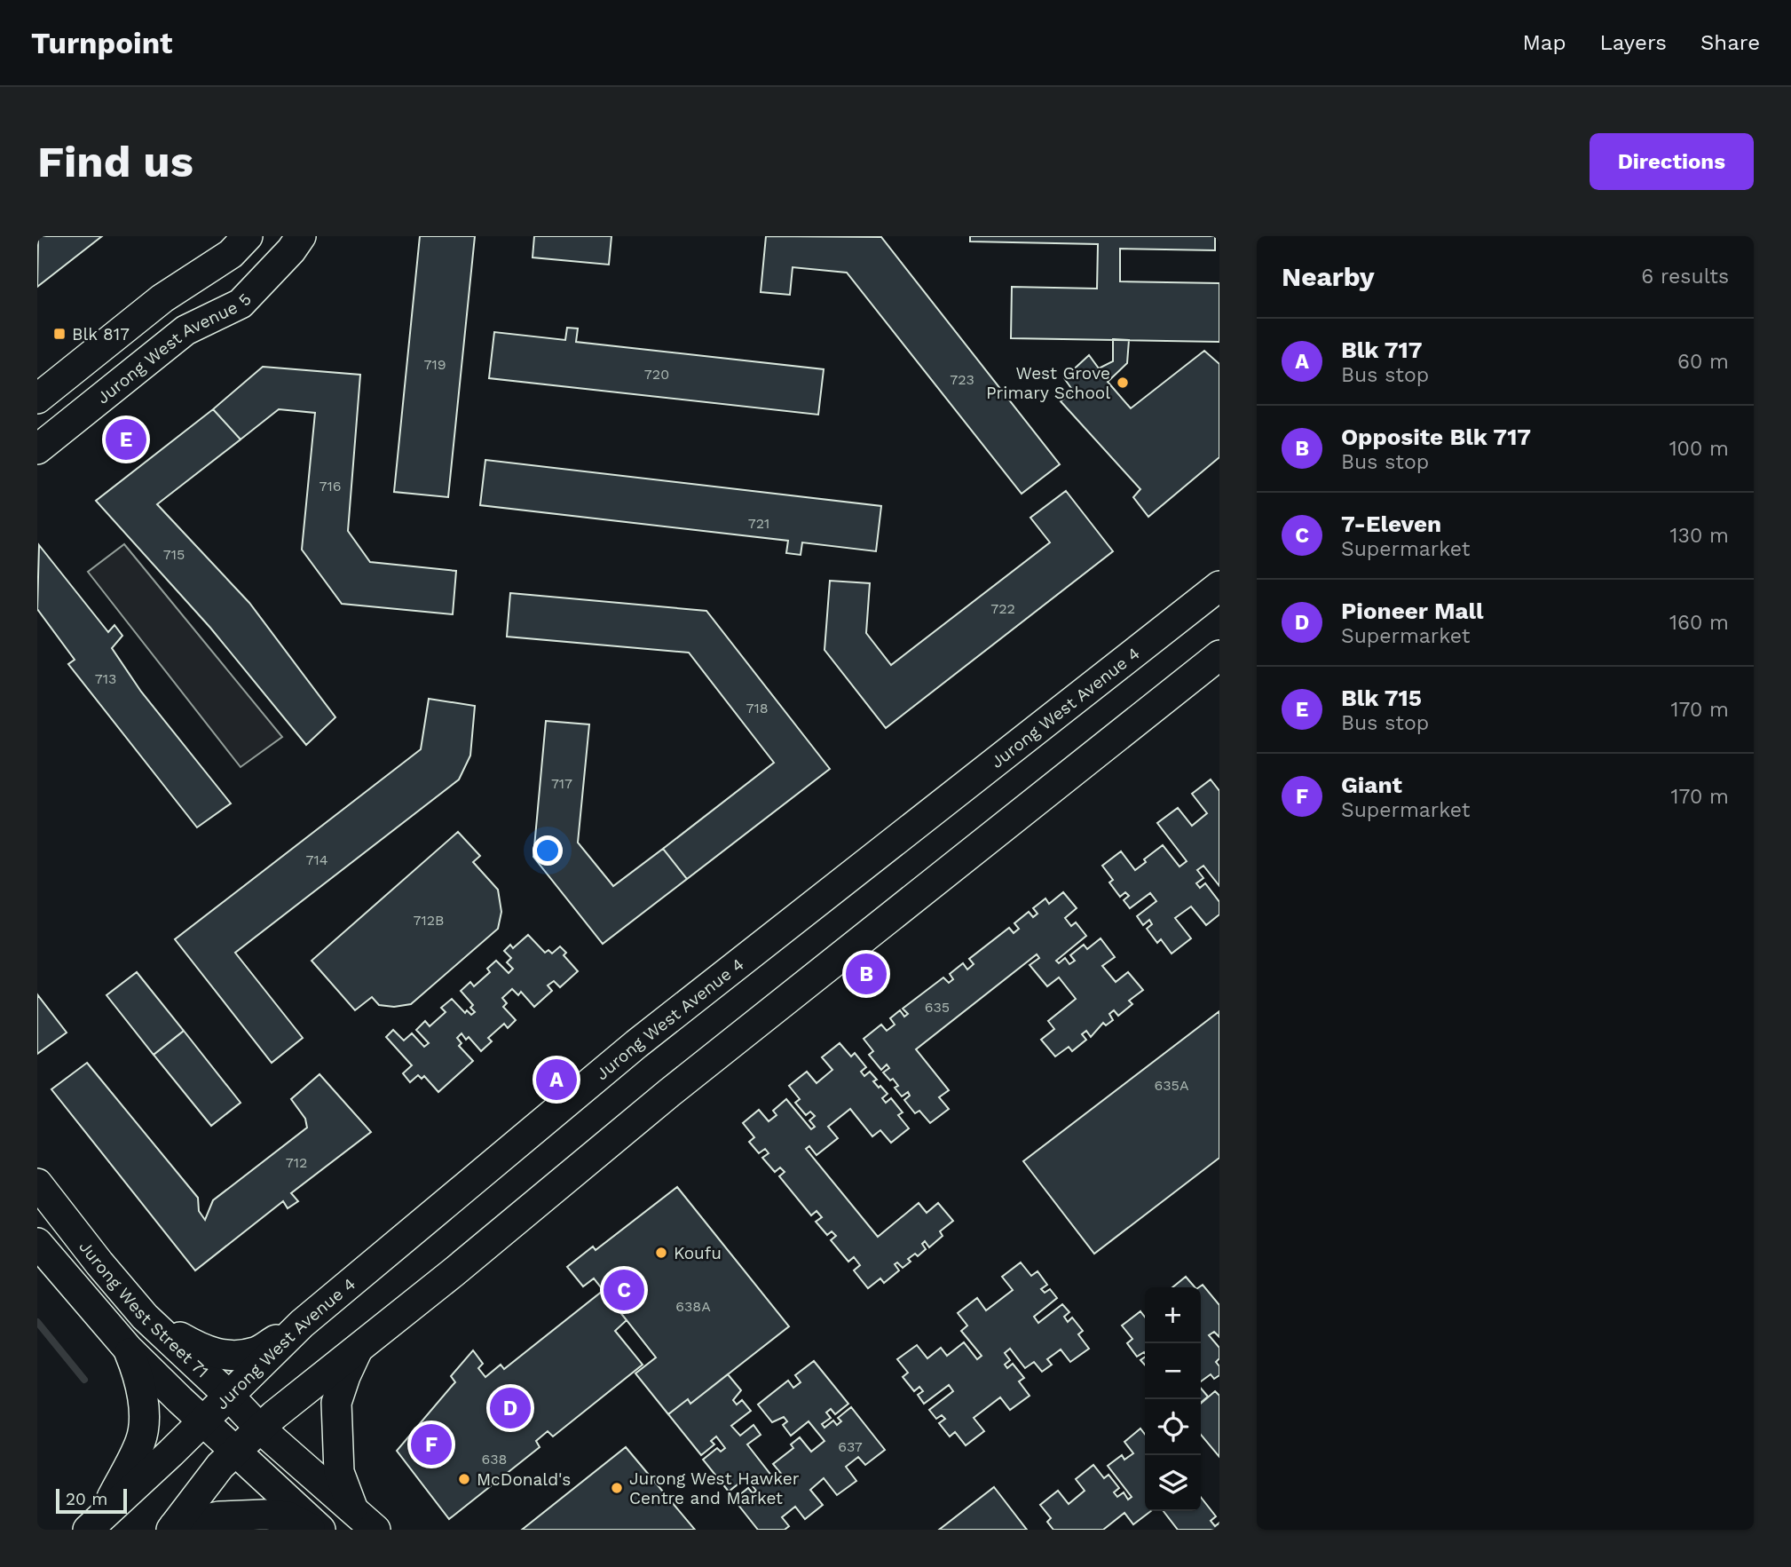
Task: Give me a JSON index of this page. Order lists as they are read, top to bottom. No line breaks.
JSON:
{"streets":{"main road":["Jurong West Avenue 5","Jurong West Avenue 4","Jurong West Street 71"]},"crossings":[["Jurong West Avenue 4","Jurong West Street 71"]],"places":{"transit":["Blk 817"],"other":["West Grove Primary School","Koufu","McDonald's","Jurong West Hawker Centre and Market"]},"house_numbers":["719","720","723","716","721","715","722","713","718","717","714","712B","635","635A","712","638A","637","638"],"scale_bar":"20 m","page":{"header":"Turnpoint","nav":["Map","Layers","Share"],"buttons":"Directions","title":"Find us","heading":["Nearby","6 results"],"list":[{"mark":"A","name":"Blk 717","note":"Bus stop","value":"60 m"},{"mark":"B","name":"Opposite Blk 717","note":"Bus stop","value":"100 m"},{"mark":"C","name":"7-Eleven","note":"Supermarket","value":"130 m"},{"mark":"D","name":"Pioneer Mall","note":"Supermarket","value":"160 m"},{"mark":"E","name":"Blk 715","note":"Bus stop","value":"170 m"},{"mark":"F","name":"Giant","note":"Supermarket","value":"170 m"}],"pins":["E","B","A","C","D","F"],"map_buttons":["+","−"],"scale":"20 m"}}
